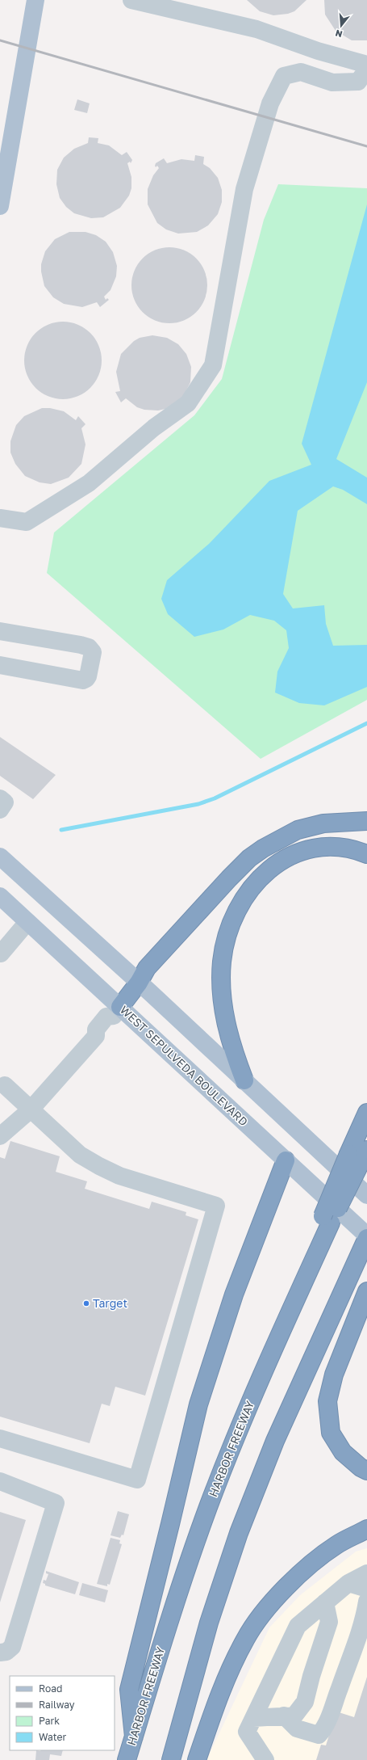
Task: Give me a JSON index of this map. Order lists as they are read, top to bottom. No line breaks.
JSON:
{"streets":{"highway":["HARBOR FREEWAY"],"main road":["WEST SEPULVEDA BOULEVARD"]},"places":["Target"],"legend":["Road","Railway","Park","Water"],"north":"bottom"}
